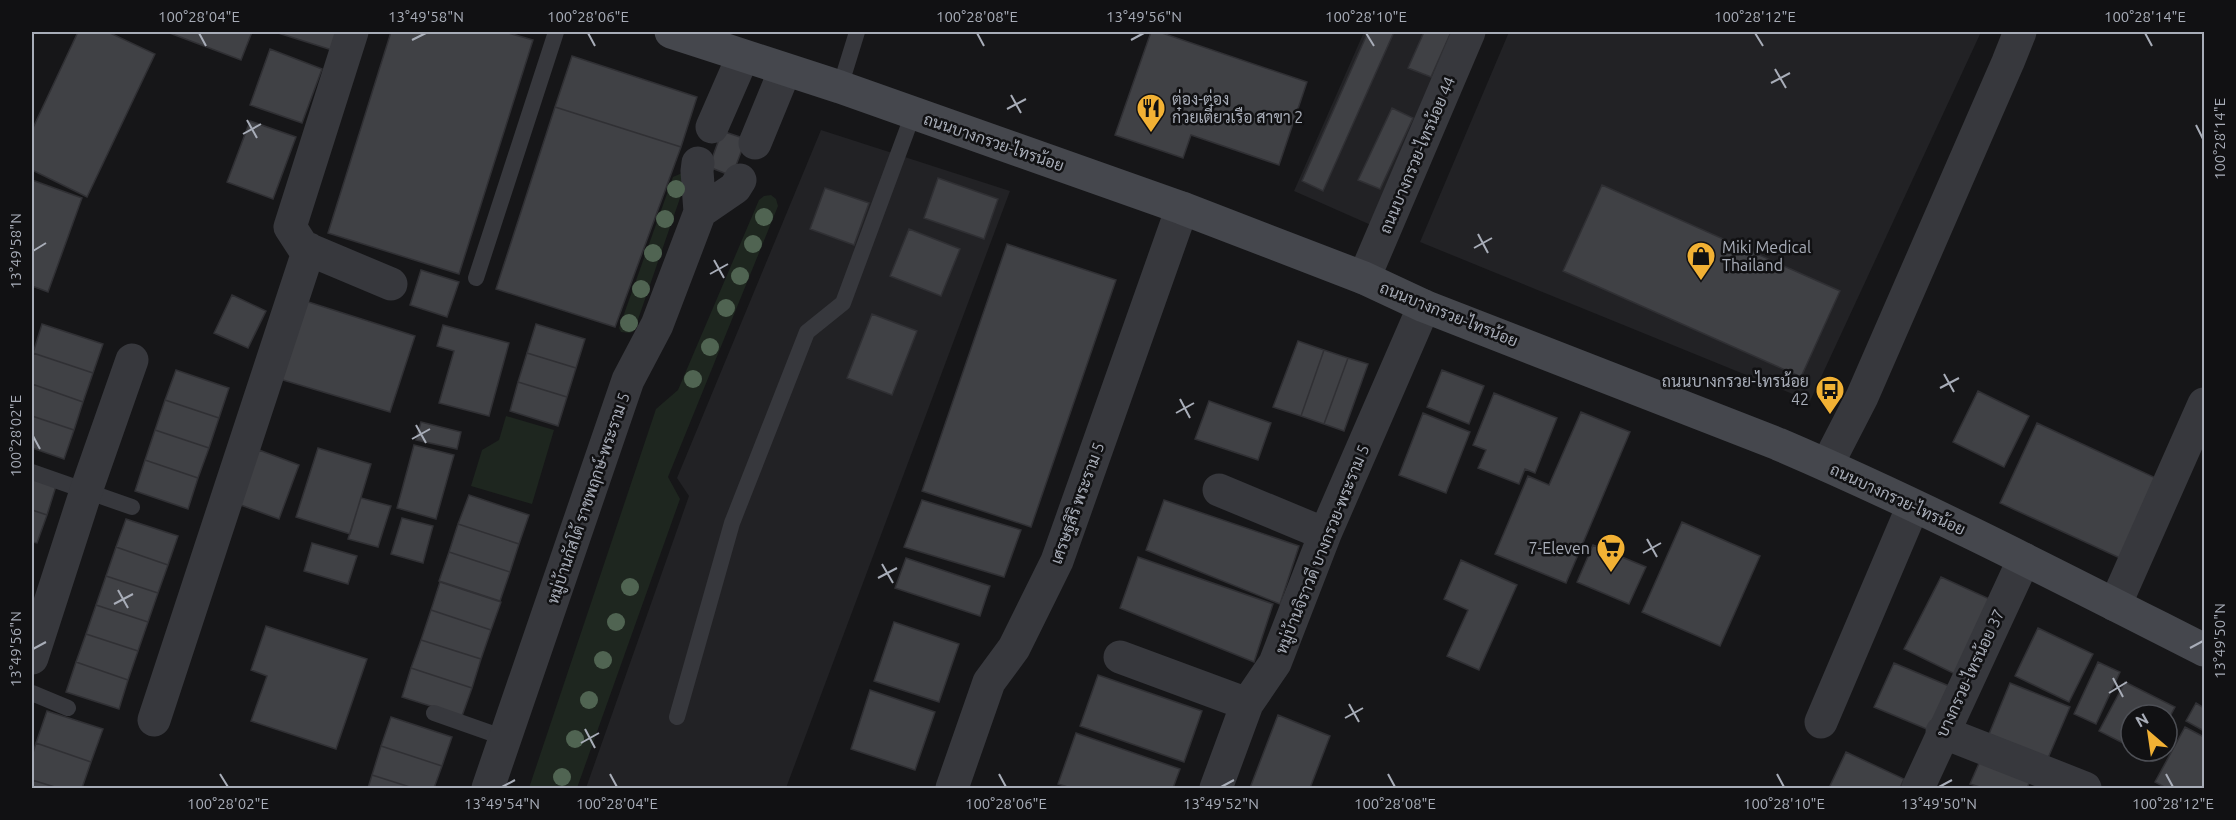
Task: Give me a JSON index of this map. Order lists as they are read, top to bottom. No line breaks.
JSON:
{"streets":{"main road":["ถนนบางกรวย-ไทรน้อย"],"street":["ถนนบางกรวย-ไทรน้อย 44","หมู่บ้านกัสโต้ ราชพฤกษ์-พระราม 5","เศรษฐสิริ พระราม 5","หมู่บ้านจิราวดี บางกรวย-พระราม 5","บางกรวย-ไทรน้อย 37"]},"crossings":[["ถนนบางกรวย-ไทรน้อย","ถนนบางกรวย-ไทรน้อย 44"],["ถนนบางกรวย-ไทรน้อย","เศรษฐสิริ พระราม 5"],["ถนนบางกรวย-ไทรน้อย","หมู่บ้านจิราวดี บางกรวย-พระราม 5"],["ถนนบางกรวย-ไทรน้อย","บางกรวย-ไทรน้อย 37"]],"places":{"restaurant":["ต่อง-ต่อง ก๋วยเตี๋ยวเรือ สาขา 2"],"shop":["Miki Medical Thailand"],"bus stop":["ถนนบางกรวย-ไทรน้อย 42"],"supermarket":["7-Eleven"]},"north":"top left","coordinates":["100°28'04\"E","13°49'58\"N","100°28'06\"E","100°28'08\"E","13°49'56\"N","100°28'10\"E","100°28'12\"E","100°28'14\"E","100°28'02\"E","13°49'50\"N","13°49'54\"N","13°49'52\"N"]}
